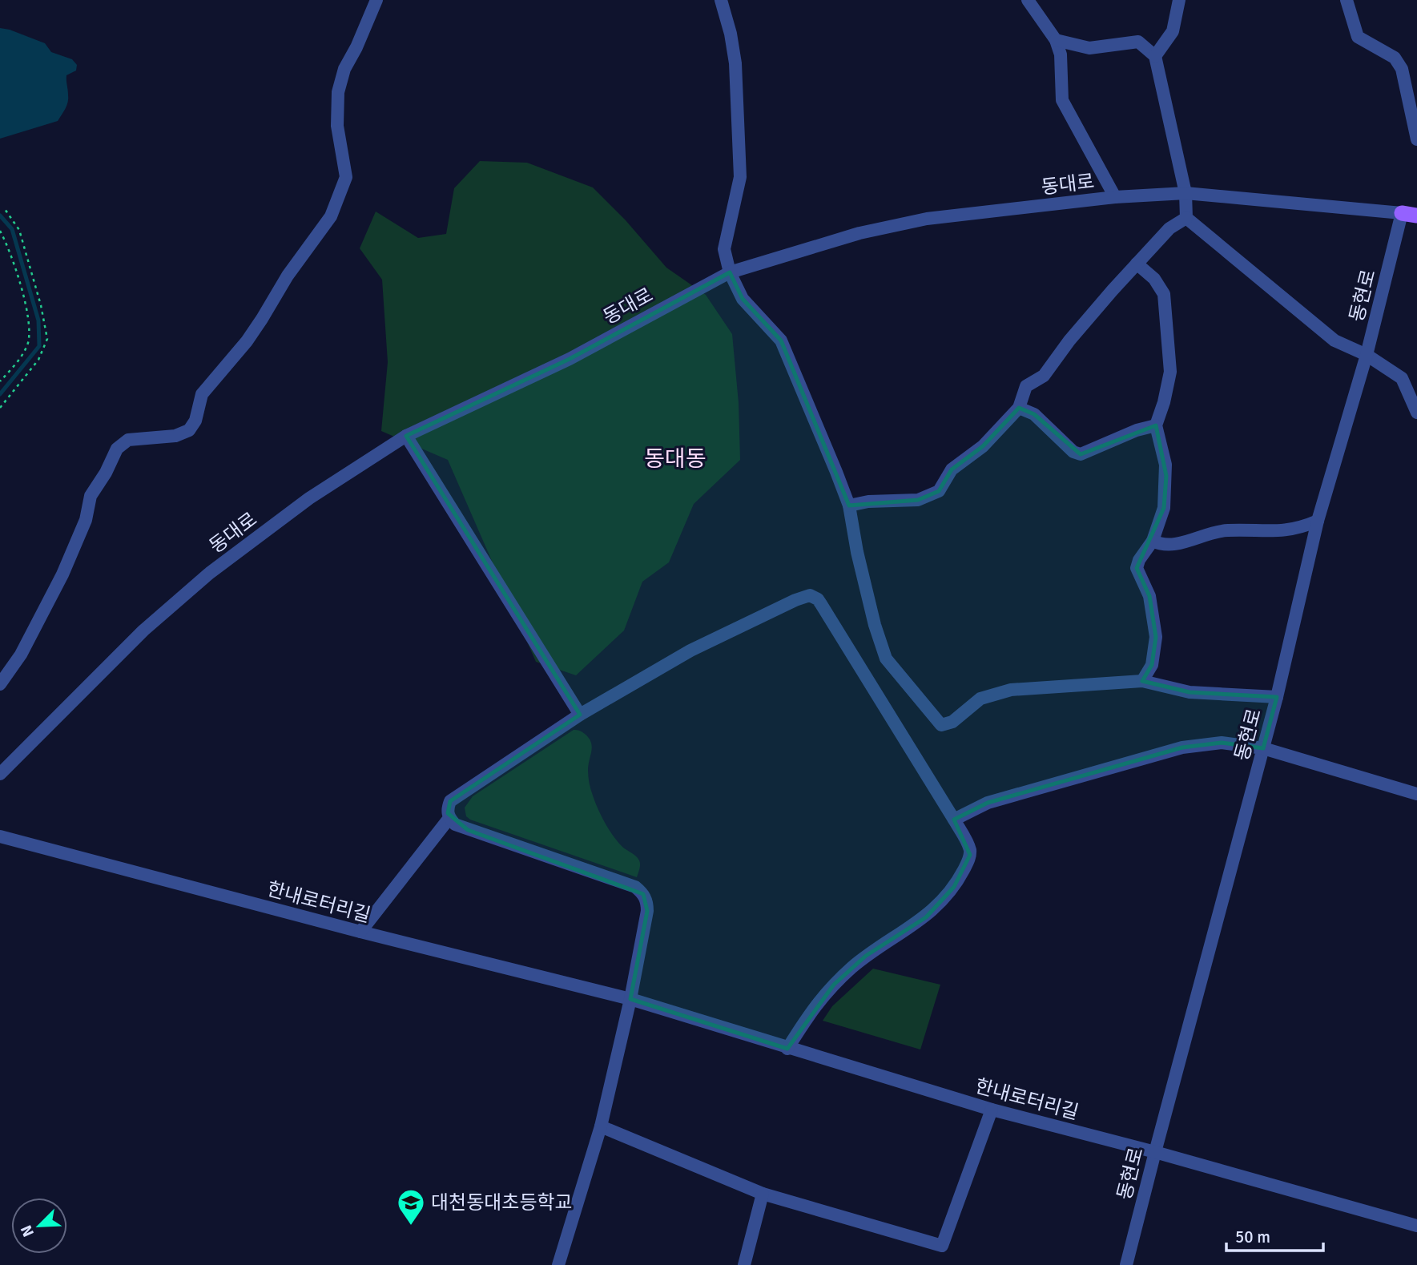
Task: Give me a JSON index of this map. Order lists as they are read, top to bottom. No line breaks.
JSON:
{"streets":{"street":["동대로","동현로","한내로터리길"]},"crossings":[["동대로","동현로"],["동현로","한내로터리길"]],"districts":["동대동"],"places":{"school or university":["대천동대초등학교"]},"scale_bar":"50 m","north":"bottom left"}
